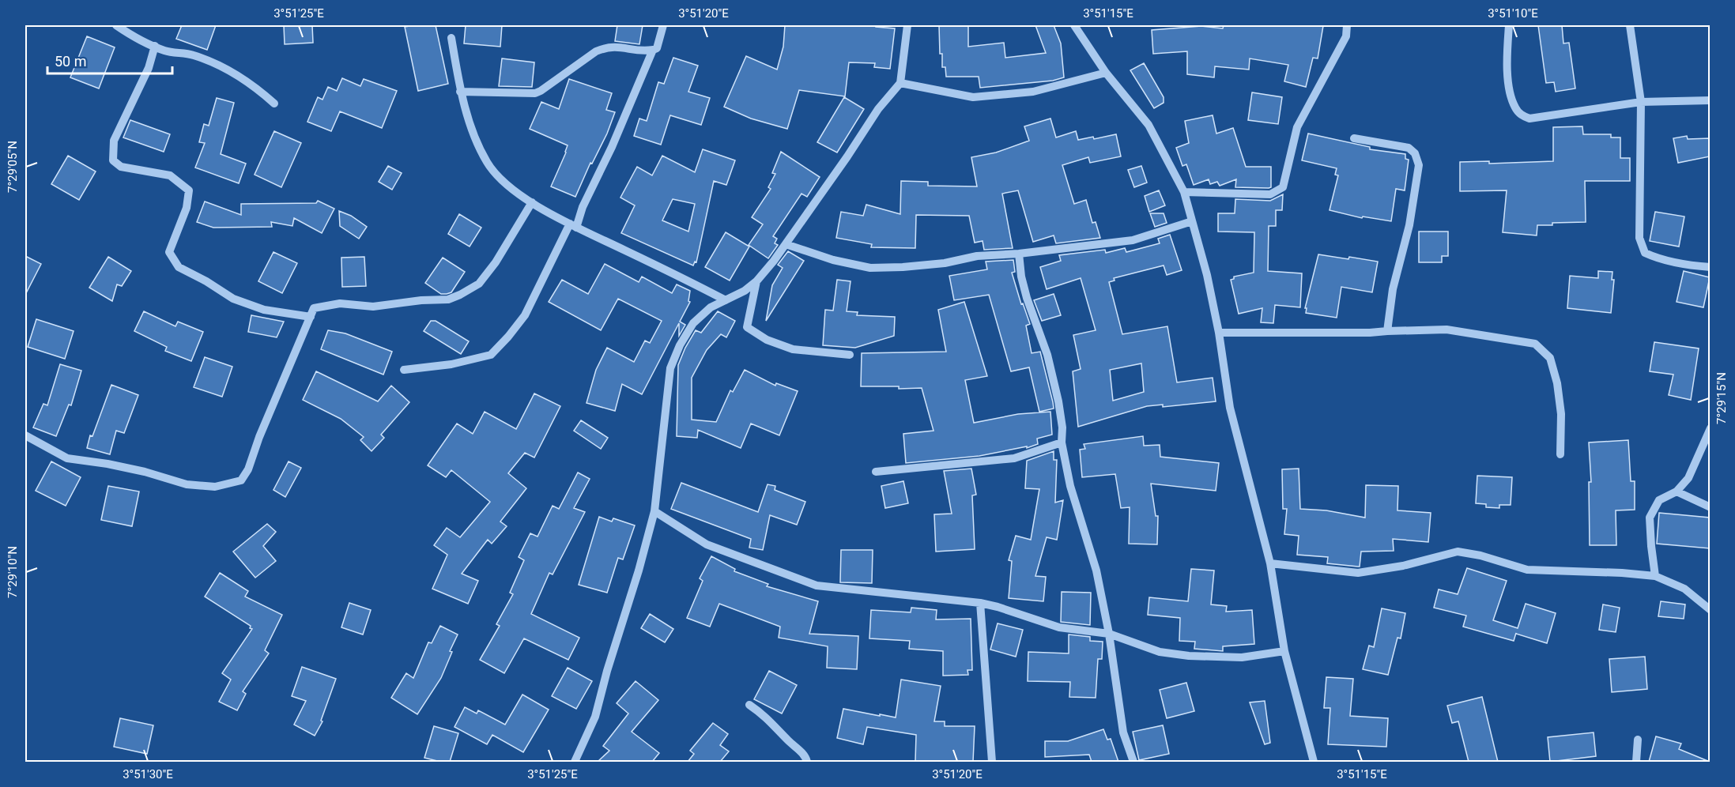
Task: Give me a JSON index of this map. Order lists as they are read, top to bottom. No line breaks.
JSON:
{"scale_bar":"50 m","coordinates":["3°51'25\"E","3°51'20\"E","3°51'15\"E","3°51'10\"E","7°29'05\"N","7°29'15\"N","7°29'10\"N","3°51'30\"E"]}
